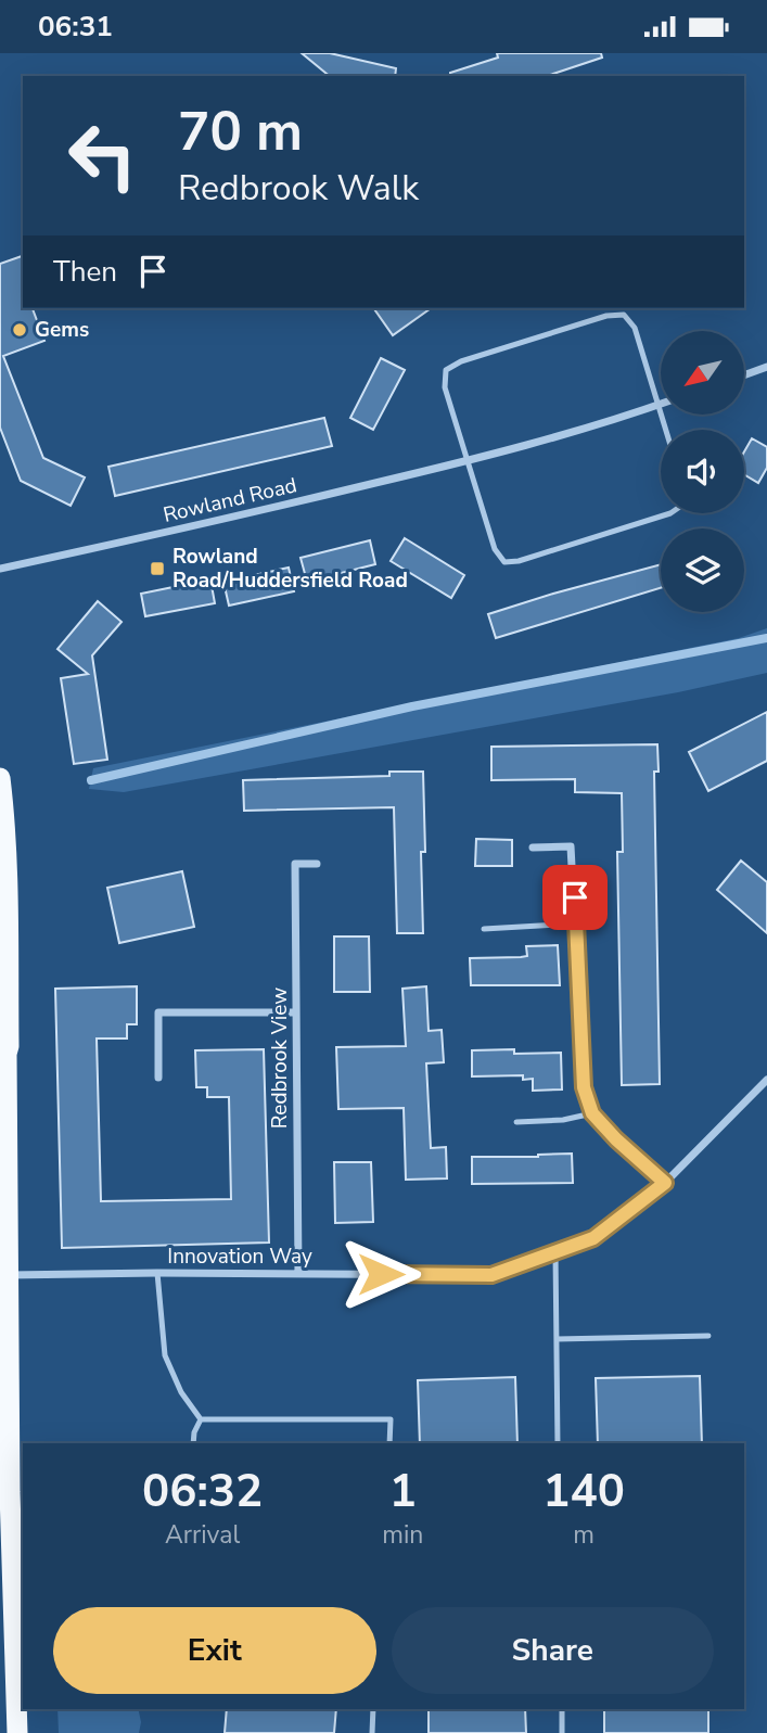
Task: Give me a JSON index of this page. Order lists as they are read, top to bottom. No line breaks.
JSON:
{"streets":{"street":["Rowland Road","Redbrook View","Innovation Way"]},"crossings":[["Redbrook View","Innovation Way"]],"places":{"other":["Gems"],"transit":["Rowland Road/Huddersfield Road"]},"north":"bottom left","page":{"status":"06:31","turn":["70 m","Redbrook Walk"],"then":"Then","eta":["06:32","Arrival","1","min","140","m"],"buttons":["Exit","Share"]}}
